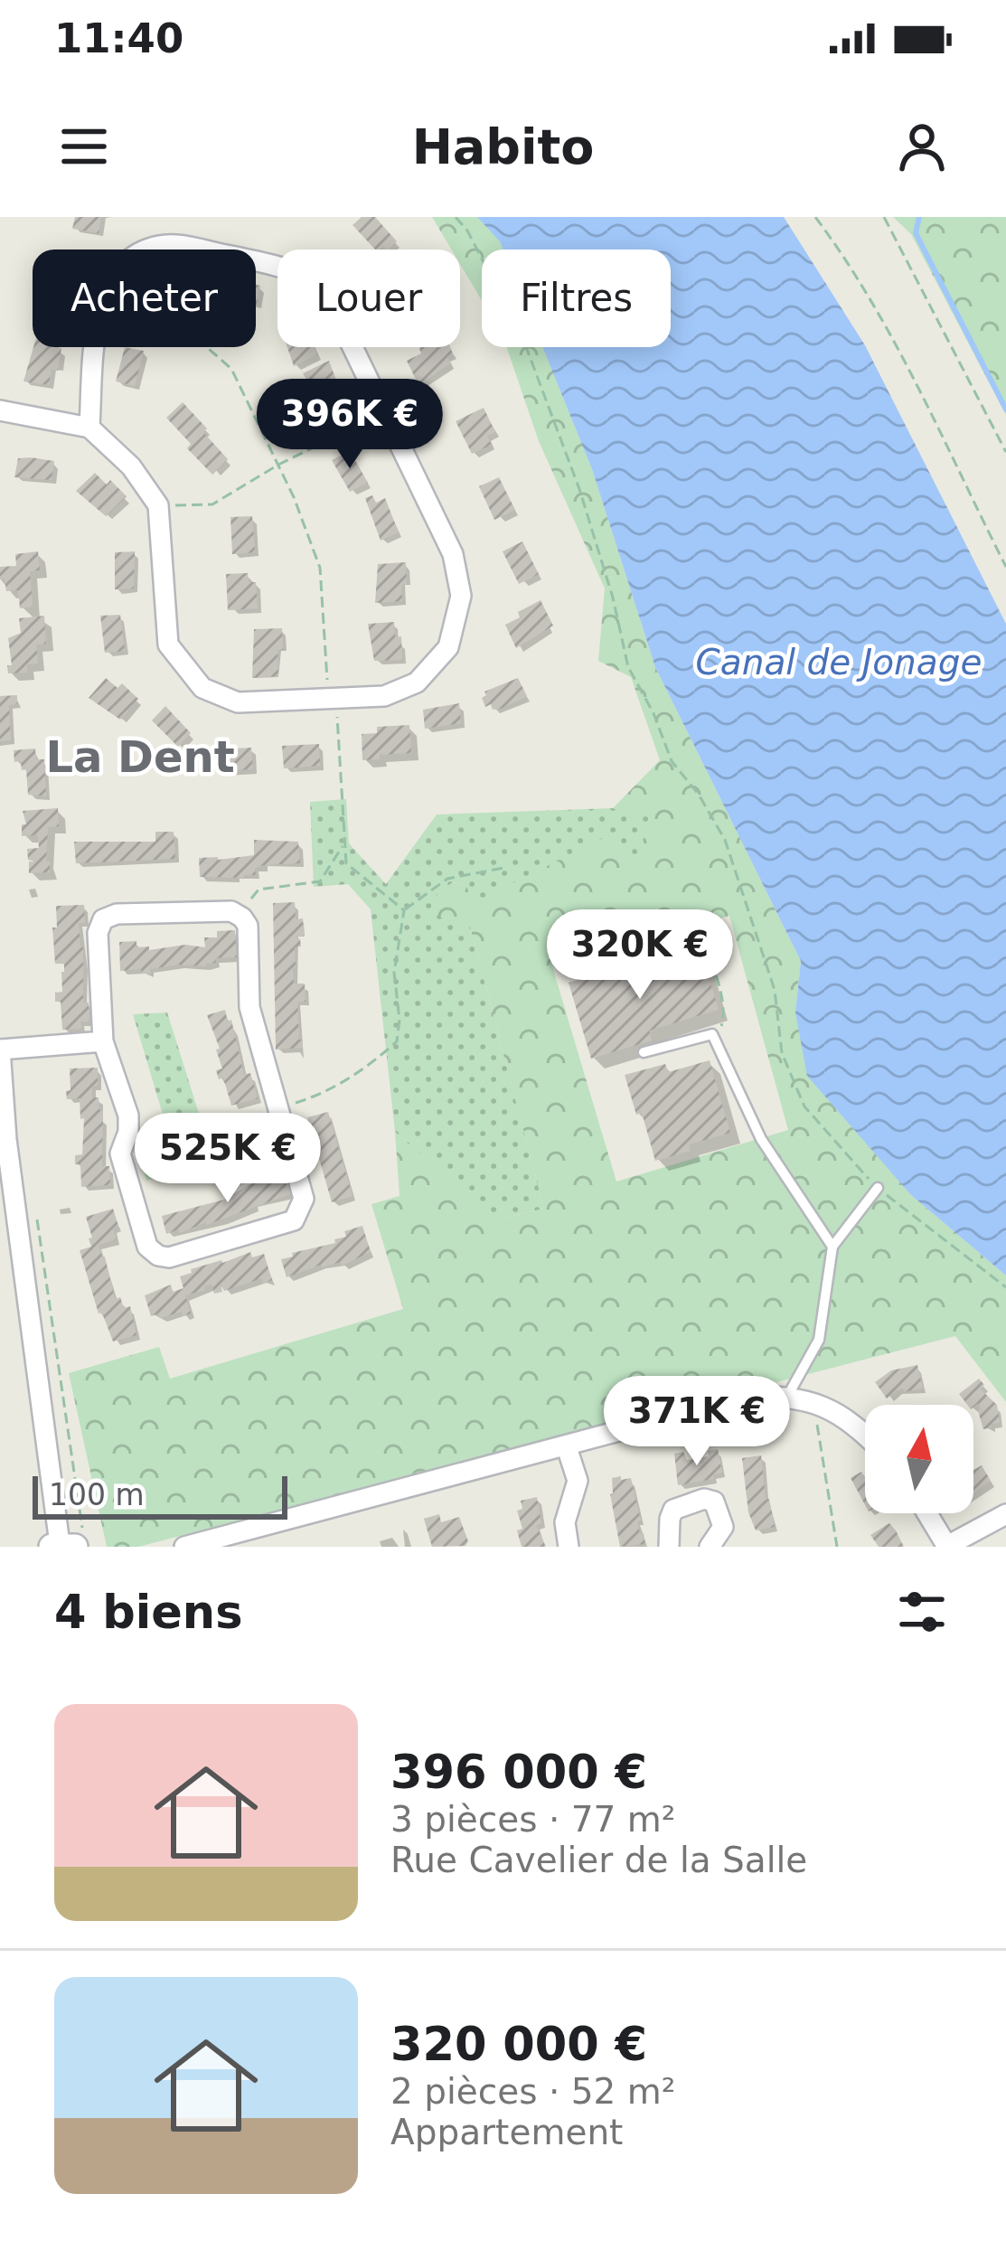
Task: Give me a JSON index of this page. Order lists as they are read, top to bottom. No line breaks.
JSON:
{"districts":["La Dent"],"water":["Canal de Jonage"],"scale_bar":"100 m","north":"top","page":{"status":"11:40","header":"Habito","chip":["Acheter","Louer","Filtres"],"price":["396K €","320K €","525K €","371K €"],"scale":"100 m","heading":"4 biens","list":[{"name":"396 000 €","note":"3 pièces · 77 m² · Rue Cavelier de la Salle"},{"name":"320 000 €","note":"2 pièces · 52 m² · Appartement"}]}}
